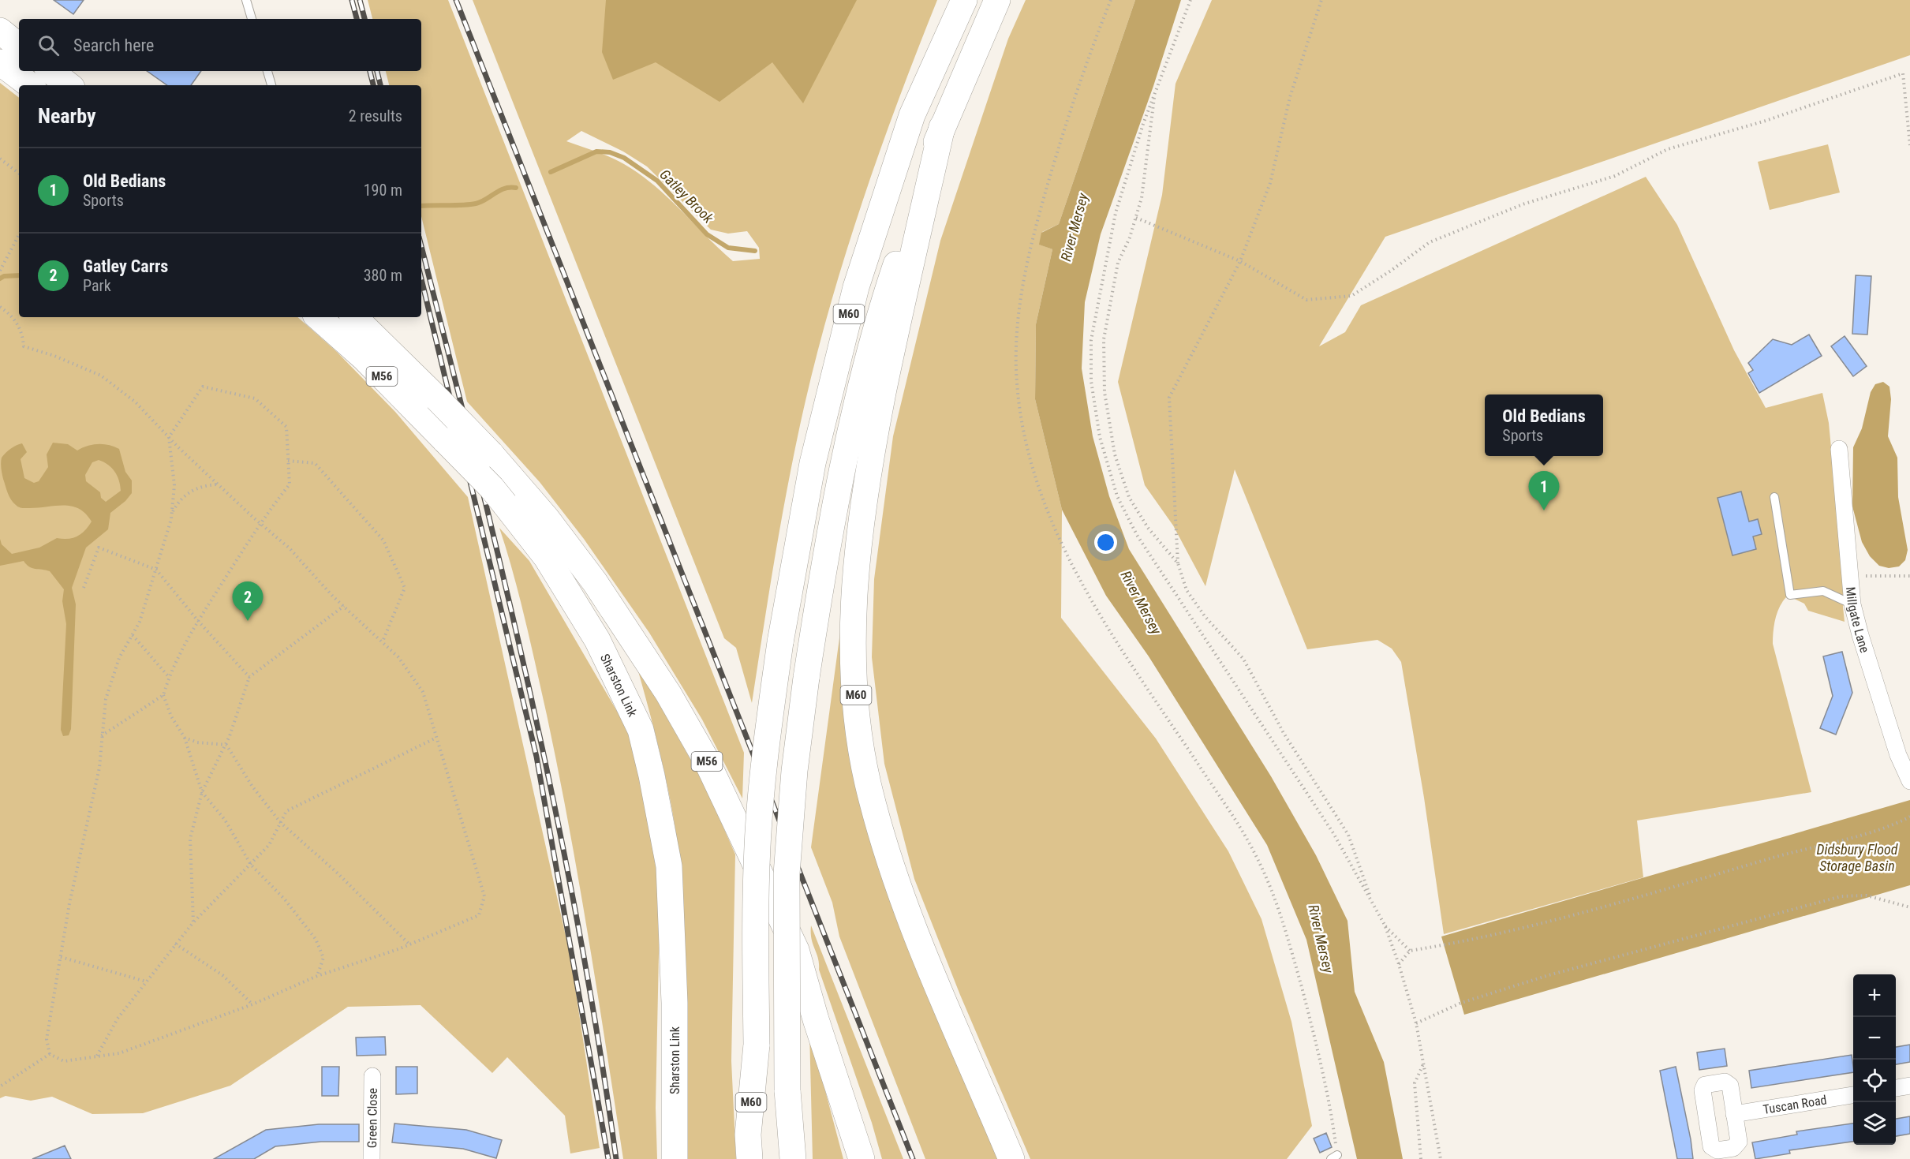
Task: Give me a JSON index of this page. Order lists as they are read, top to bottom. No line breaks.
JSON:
{"streets":{"highway":["M60","M56","Sharston Link"],"street":["Millgate Lane","Tuscan Road","Green Close"]},"water":["Gatley Brook","River Mersey","Didsbury Flood Storage Basin"],"page":{"search":"Search here","heading":["Nearby","2 results"],"list":[{"mark":"1","name":"Old Bedians","note":"Sports","value":"190 m"},{"mark":"2","name":"Gatley Carrs","note":"Park","value":"380 m"}],"popup":["Old Bedians","Sports"],"pins":["1","2"],"map_buttons":["+","−"]}}
